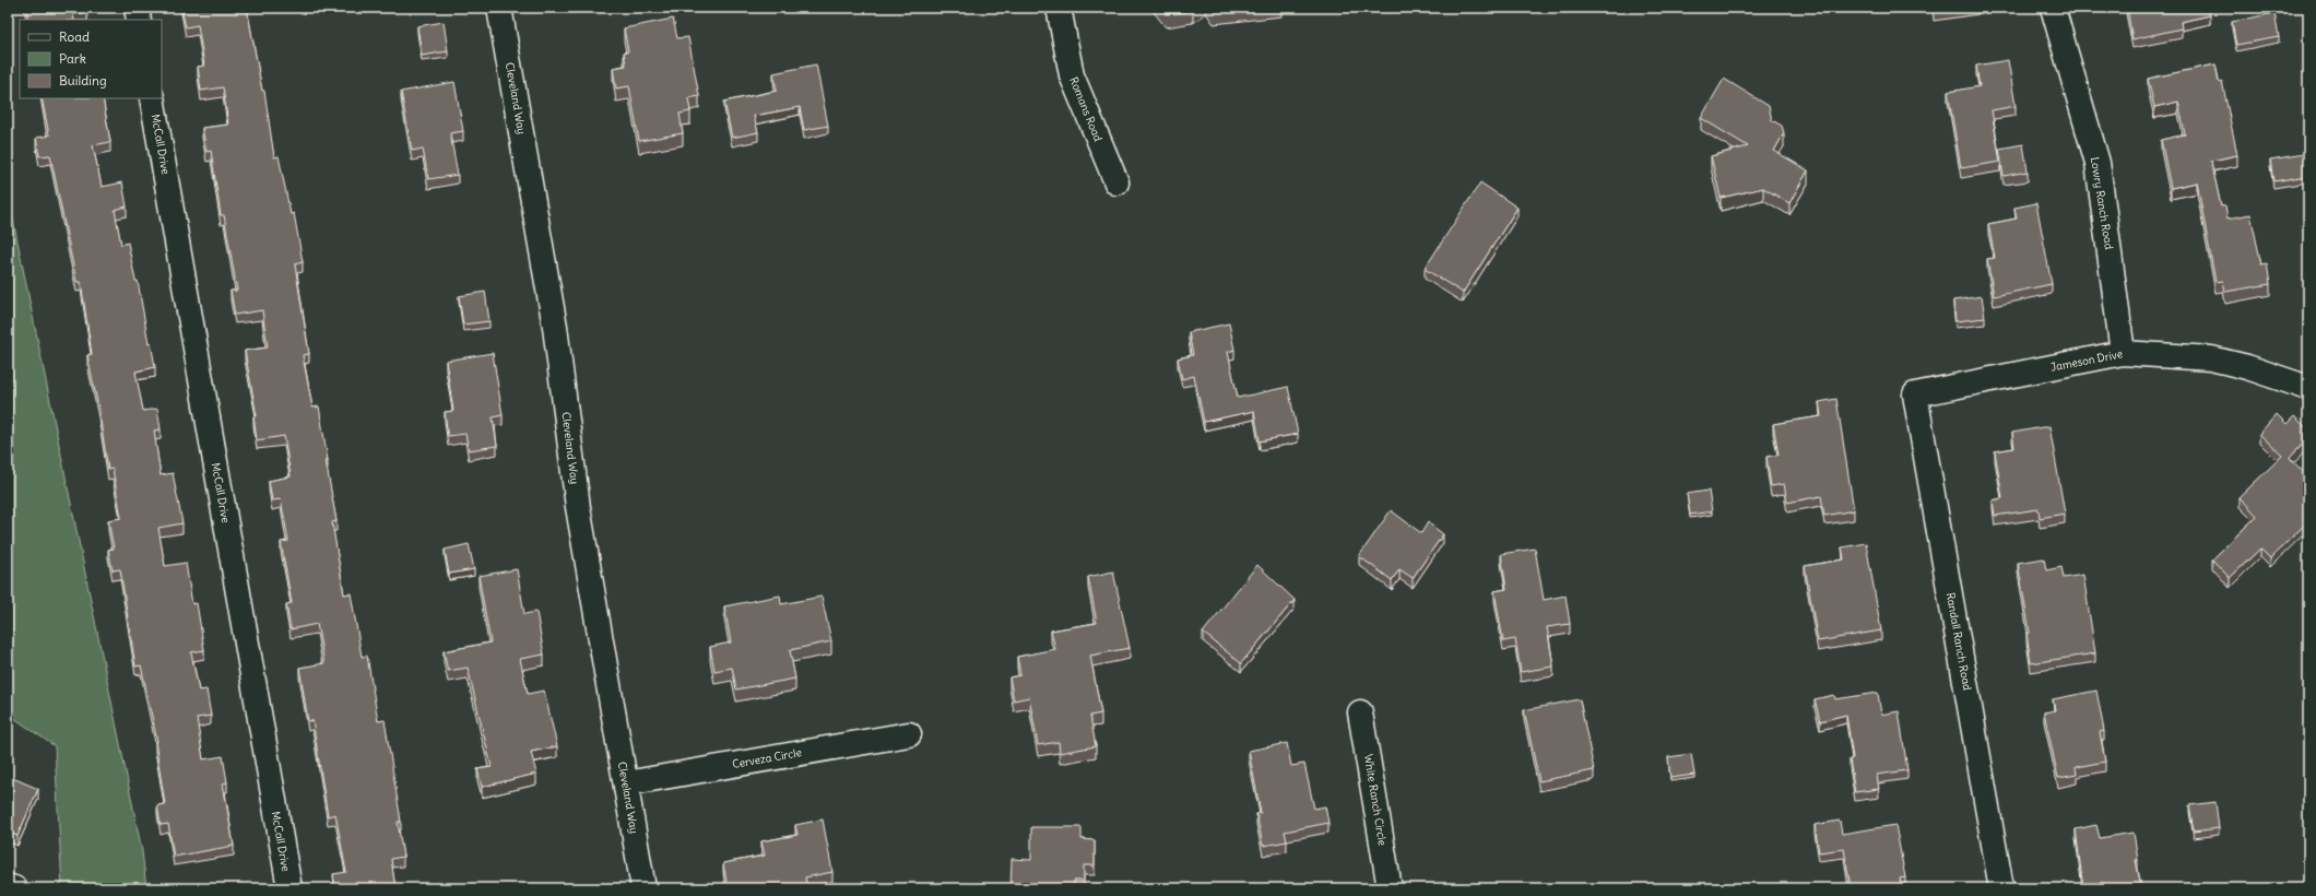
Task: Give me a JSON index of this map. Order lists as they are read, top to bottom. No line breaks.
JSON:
{"streets":{"street":["Cleveland Way","Romans Road","McCall Drive","Lowry Ranch Road","Jameson Drive","Randall Ranch Road","Cerveza Circle","White Ranch Circle"]},"crossings":[["Cleveland Way","Cerveza Circle"],["Lowry Ranch Road","Jameson Drive"],["Jameson Drive","Randall Ranch Road"]],"legend":["Road","Park","Building"]}
